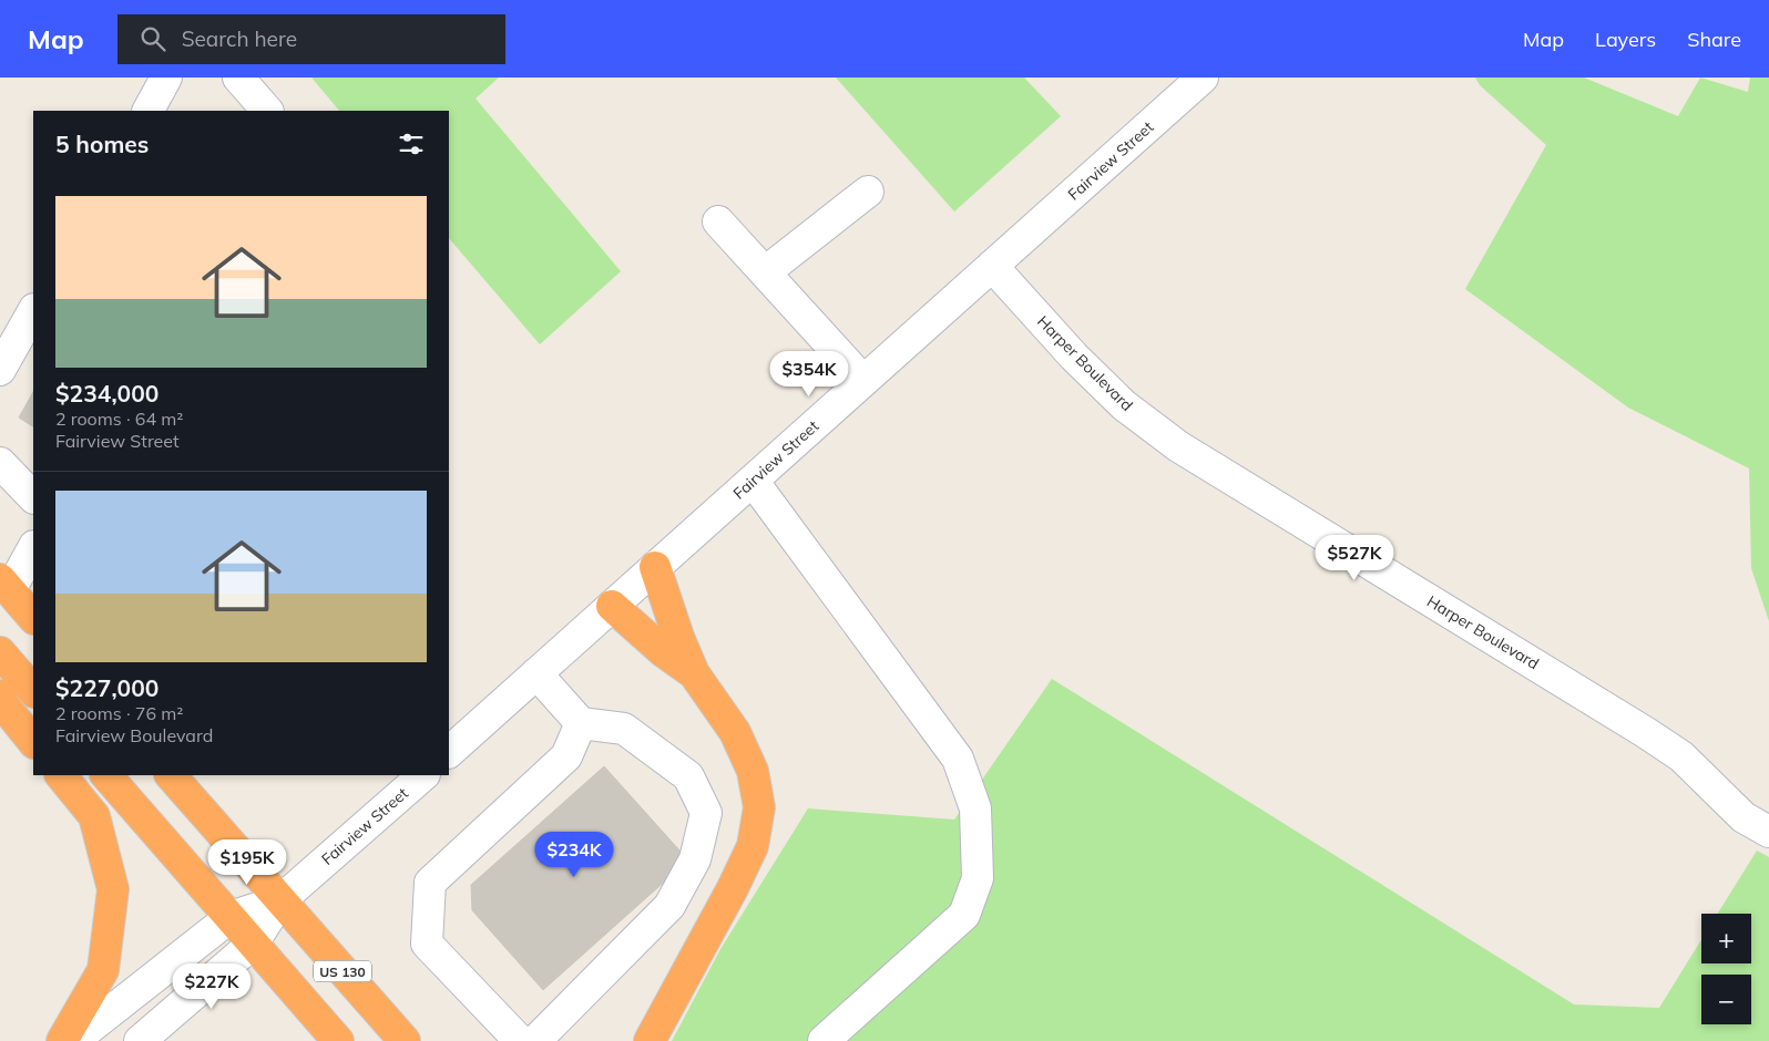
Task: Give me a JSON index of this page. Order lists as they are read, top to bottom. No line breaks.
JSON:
{"streets":{"highway":["US 130"],"street":["Fairview Street","Harper Boulevard"]},"crossings":[["Fairview Street","Harper Boulevard"],["Fairview Street","US 130"]],"page":{"header":"Map","search":"Search here","nav":["Map","Layers","Share"],"heading":"5 homes","list":[{"name":"$234,000","note":"2 rooms · 64 m² · Fairview Street"},{"name":"$227,000","note":"2 rooms · 76 m² · Fairview Boulevard"}],"price":["$354K","$527K","$234K","$195K","$227K"],"map_buttons":["+","−"]}}
